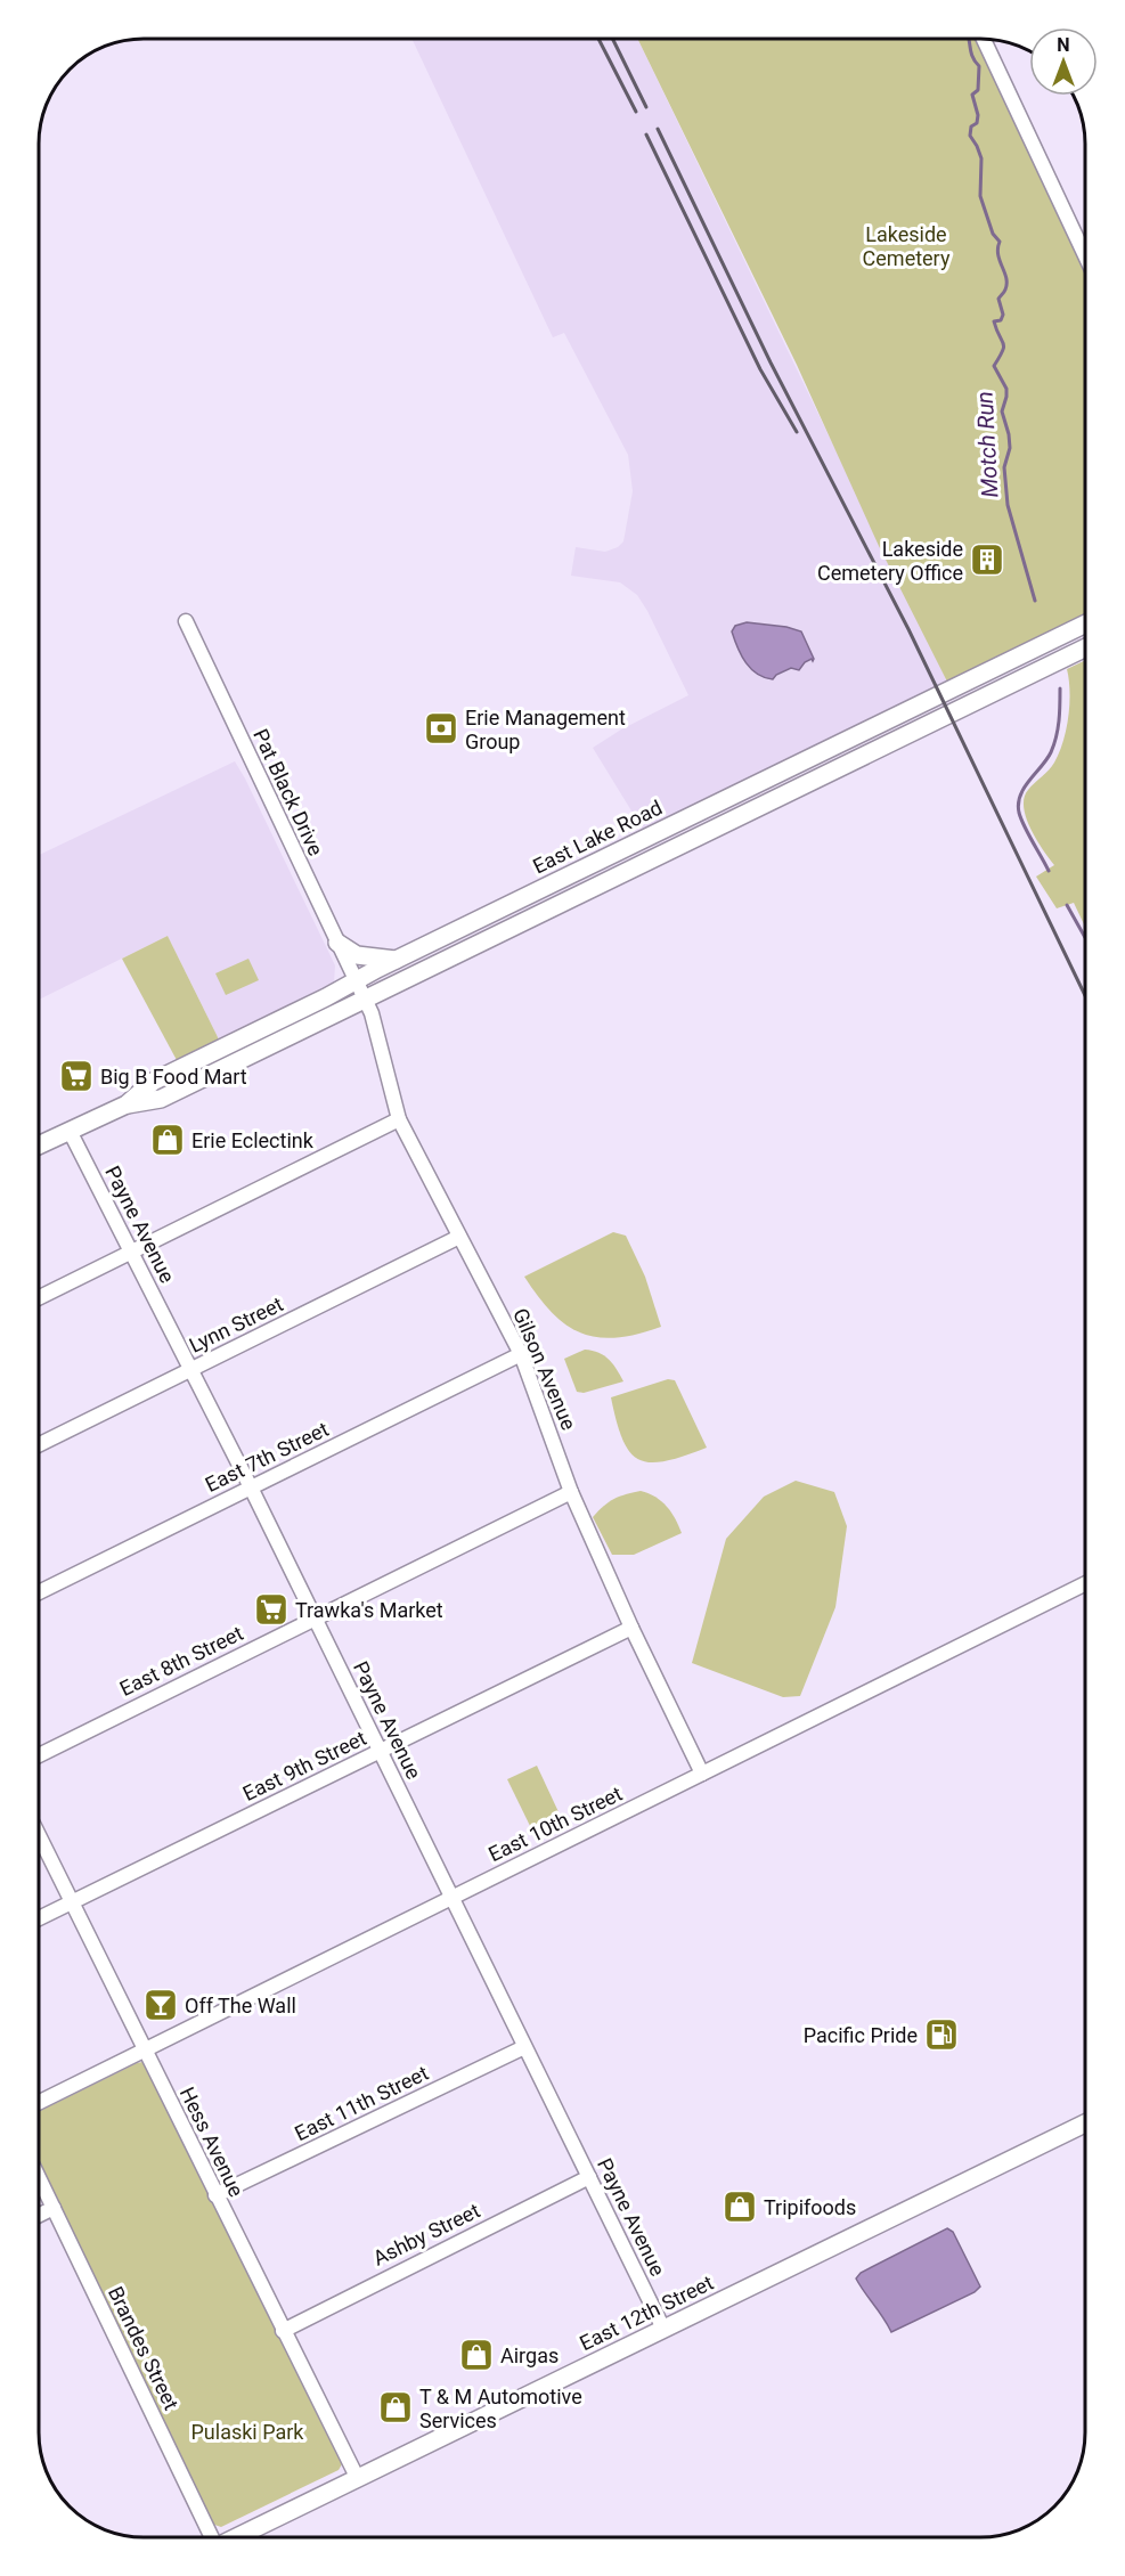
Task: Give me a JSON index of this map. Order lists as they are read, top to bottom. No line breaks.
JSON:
{"streets":{"main road":["East Lake Road","East 12th Street"],"street":["Pat Black Drive","Payne Avenue","Lynn Street","Gilson Avenue","East 7th Street","East 8th Street","East 9th Street","East 10th Street","East 11th Street","Hess Avenue","Ashby Street","Brandes Street"]},"crossings":[["Pat Black Drive","East Lake Road"],["Pat Black Drive","Gilson Avenue"],["East Lake Road","Payne Avenue"],["East Lake Road","Gilson Avenue"],["Payne Avenue","Lynn Street"],["Payne Avenue","East 7th Street"],["Payne Avenue","East 8th Street"],["Payne Avenue","East 9th Street"],["Payne Avenue","East 10th Street"],["Payne Avenue","East 11th Street"],["Payne Avenue","Ashby Street"],["Payne Avenue","East 12th Street"],["Lynn Street","Gilson Avenue"],["Gilson Avenue","East 7th Street"],["Gilson Avenue","East 8th Street"],["Gilson Avenue","East 9th Street"],["Gilson Avenue","East 10th Street"],["East 9th Street","Hess Avenue"],["East 10th Street","Hess Avenue"],["East 11th Street","Hess Avenue"],["Hess Avenue","Ashby Street"],["Hess Avenue","East 12th Street"]],"water":["Motch Run"],"parks":["Lakeside Cemetery","Pulaski Park"],"places":{"building":["Lakeside Cemetery Office"],"bank":["Erie Management Group"],"supermarket":["Big B Food Mart","Trawka's Market"],"shop":["Erie Eclectink","Tripifoods","Airgas","T & M Automotive Services"],"bar":["Off The Wall"],"fuel station":["Pacific Pride"]},"north":"top"}
